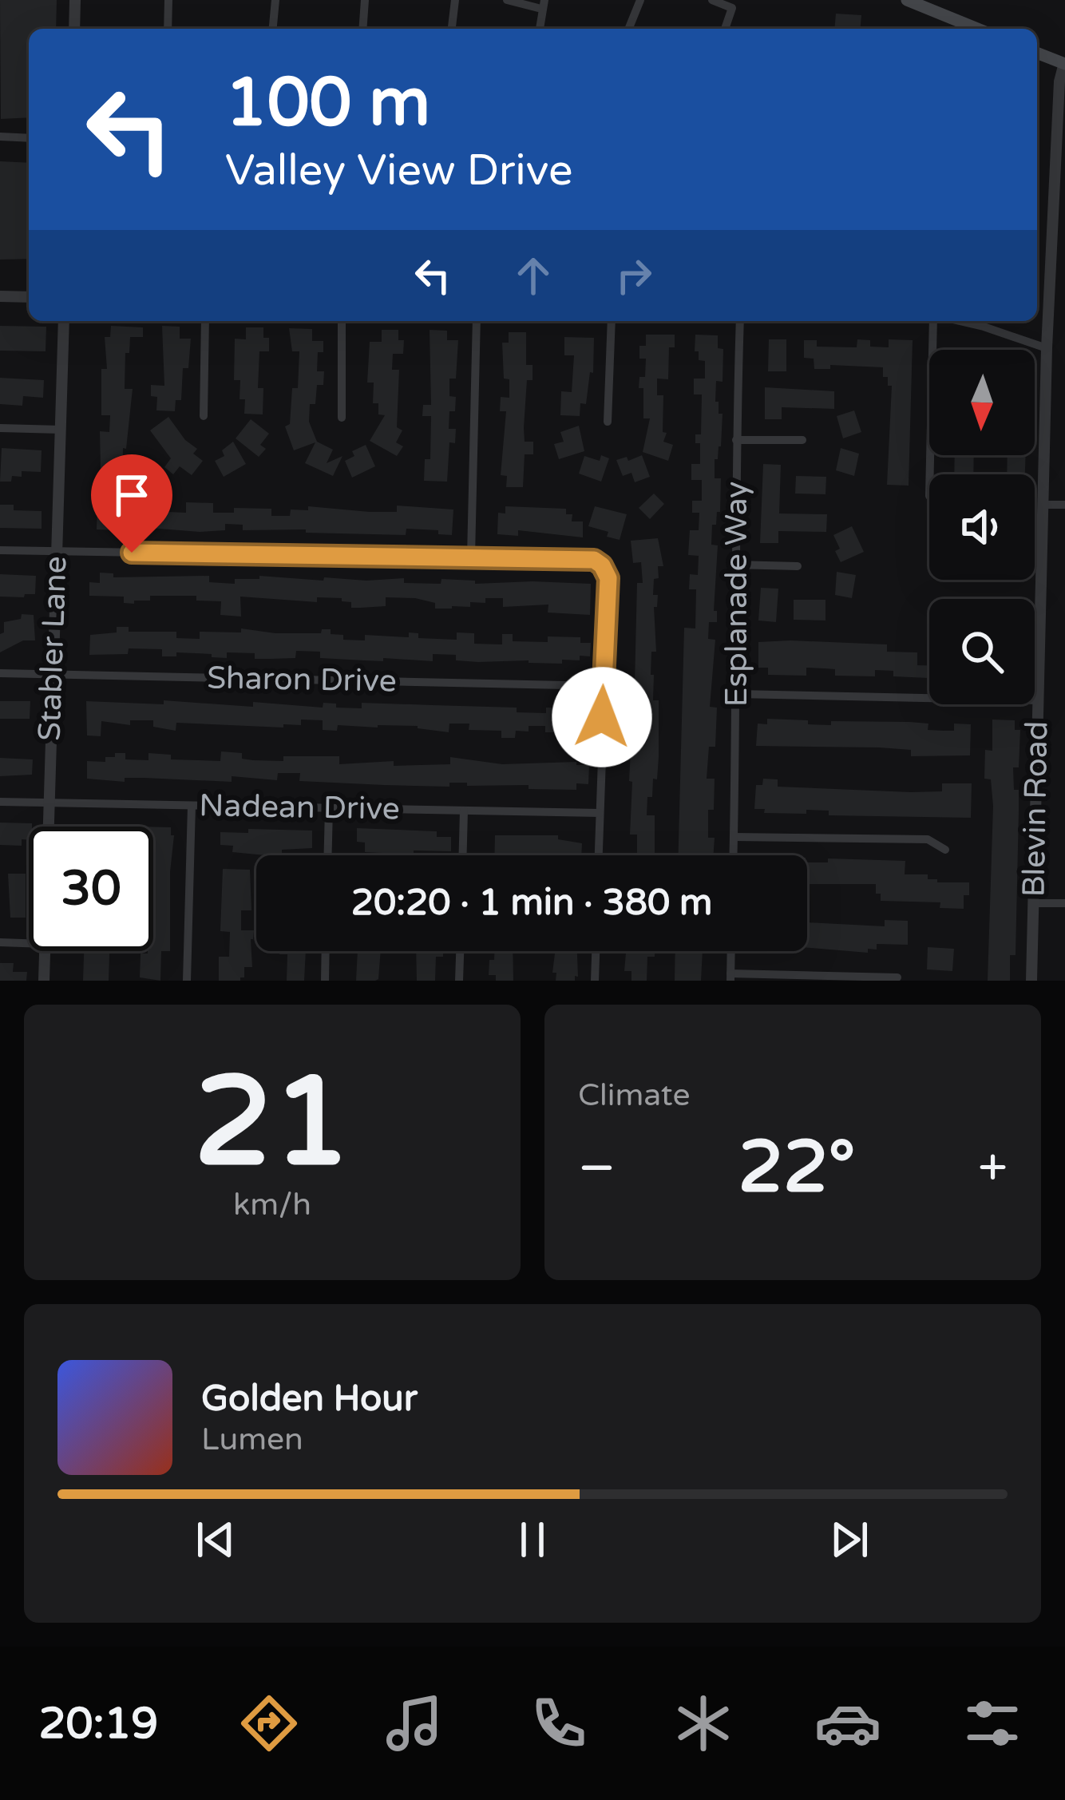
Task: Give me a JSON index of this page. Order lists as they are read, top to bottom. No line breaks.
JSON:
{"streets":{"street":["Esplanade Way","Stabler Lane","Sharon Drive","Nadean Drive","Blevin Road"]},"crossings":[["Stabler Lane","Sharon Drive"],["Stabler Lane","Nadean Drive"]],"north":"bottom","page":{"turn":["100 m","Valley View Drive"],"limit":"30","trip":"20:20 · 1 min · 380 m","tile":[["21","km/h"],"Climate"],"heat":["−","22°","+"],"song":["Golden Hour","Lumen"],"tabs":"20:19"}}
